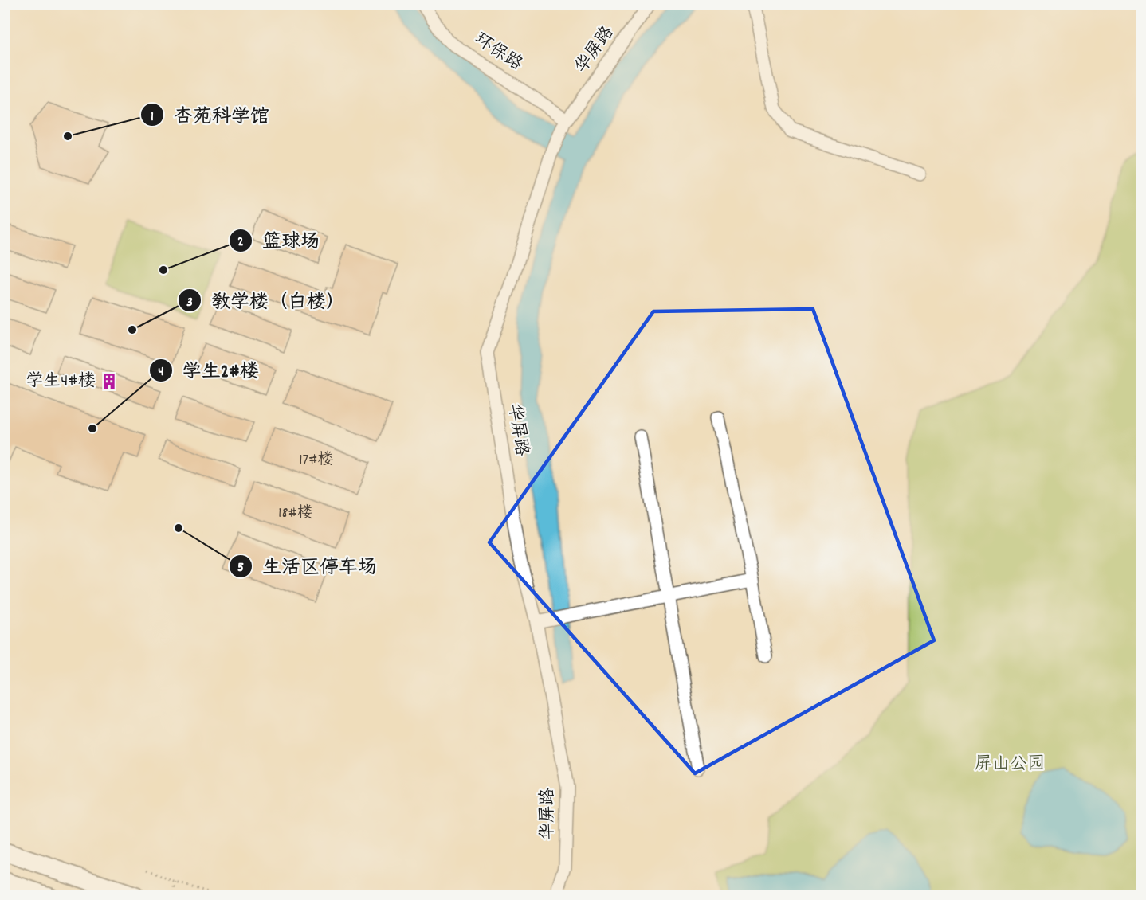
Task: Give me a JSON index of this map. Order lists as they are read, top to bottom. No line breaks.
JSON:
{"streets":{"street":["华屏路","环保路"]},"crossings":[["华屏路","环保路"]],"parks":["屏山公园"],"places":{"other":["杏苑科学馆","篮球场","教学楼（白楼）","学生2#楼","生活区停车场"],"building":["学生4#楼"]},"house_numbers":["17#楼","18#楼"]}
